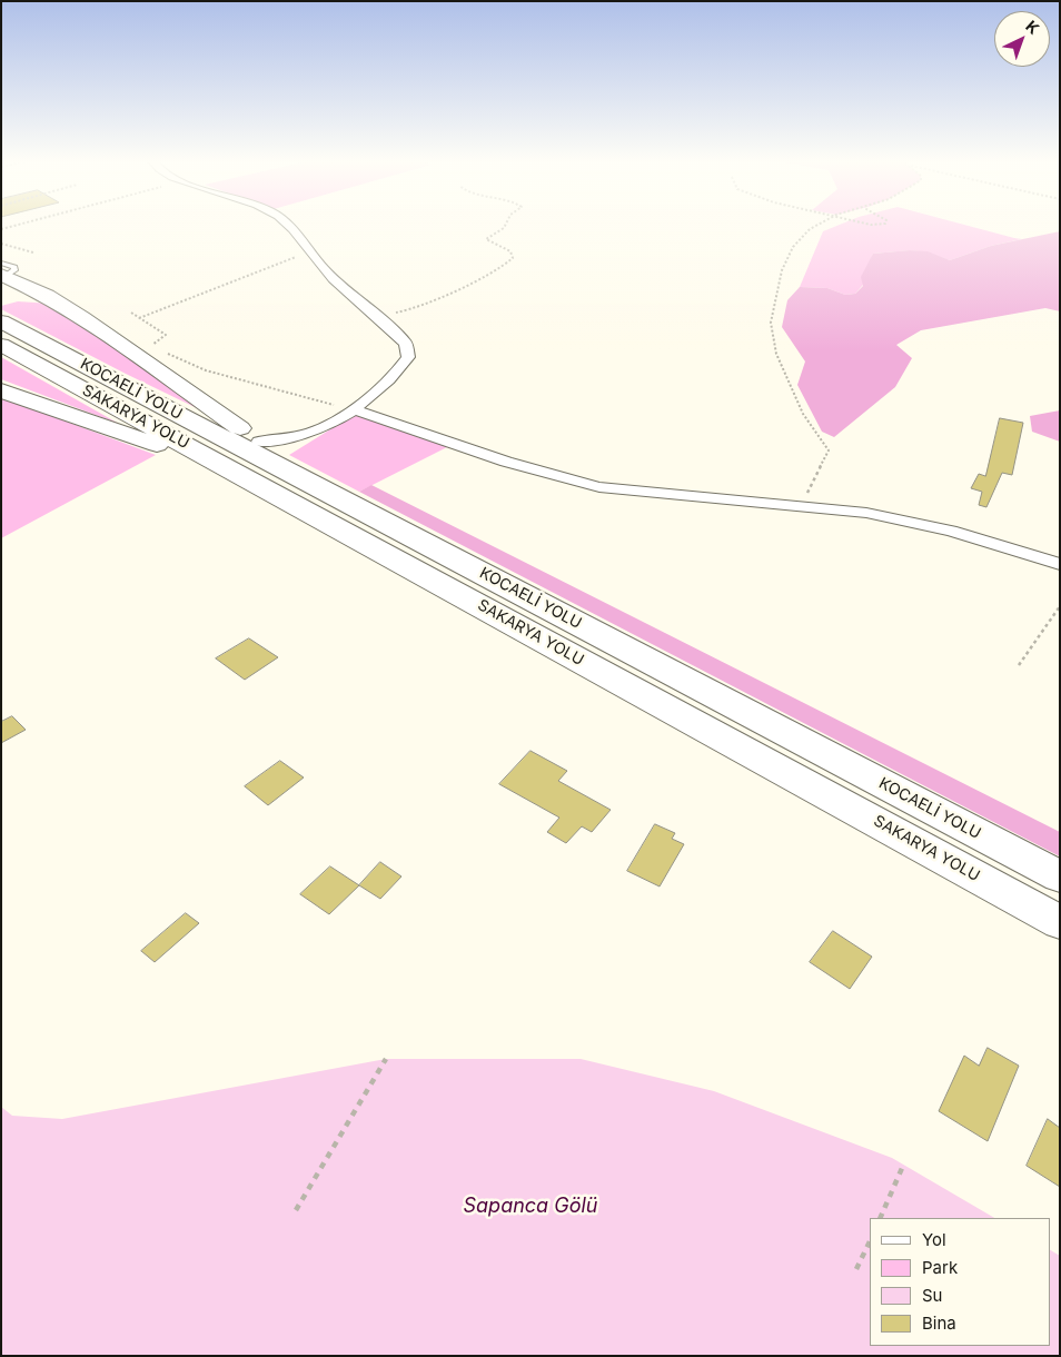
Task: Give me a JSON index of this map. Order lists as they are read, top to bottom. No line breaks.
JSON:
{"streets":{"highway":["KOCAELİ YOLU","SAKARYA YOLU"]},"water":["Sapanca Gölü"],"legend":["Yol","Park","Su","Bina"],"north":"top right"}
